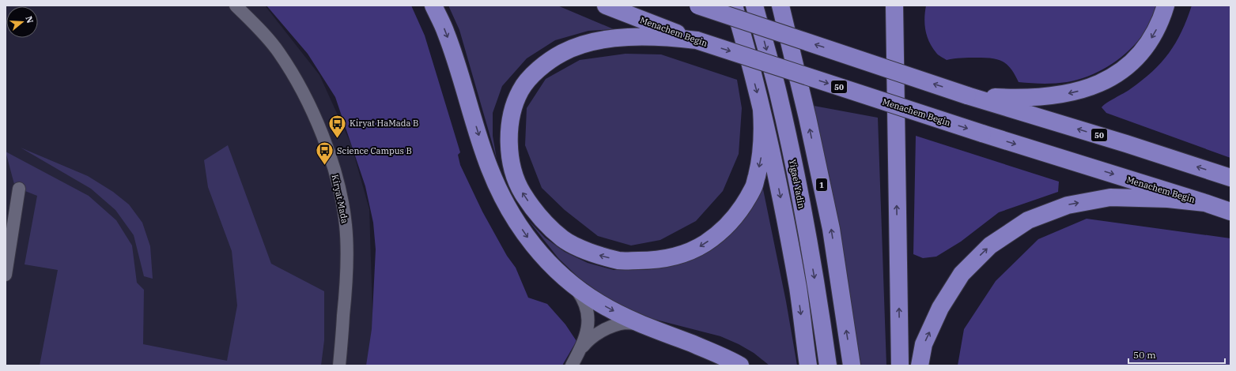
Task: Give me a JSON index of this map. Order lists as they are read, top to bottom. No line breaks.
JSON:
{"streets":{"highway":["Menachem Begin","50","Yigael Yadin","1"],"street":["Kiryat Mada"]},"places":{"bus stop":["Kiryat HaMada B","Science Campus B"]},"scale_bar":"50 m","north":"right"}
